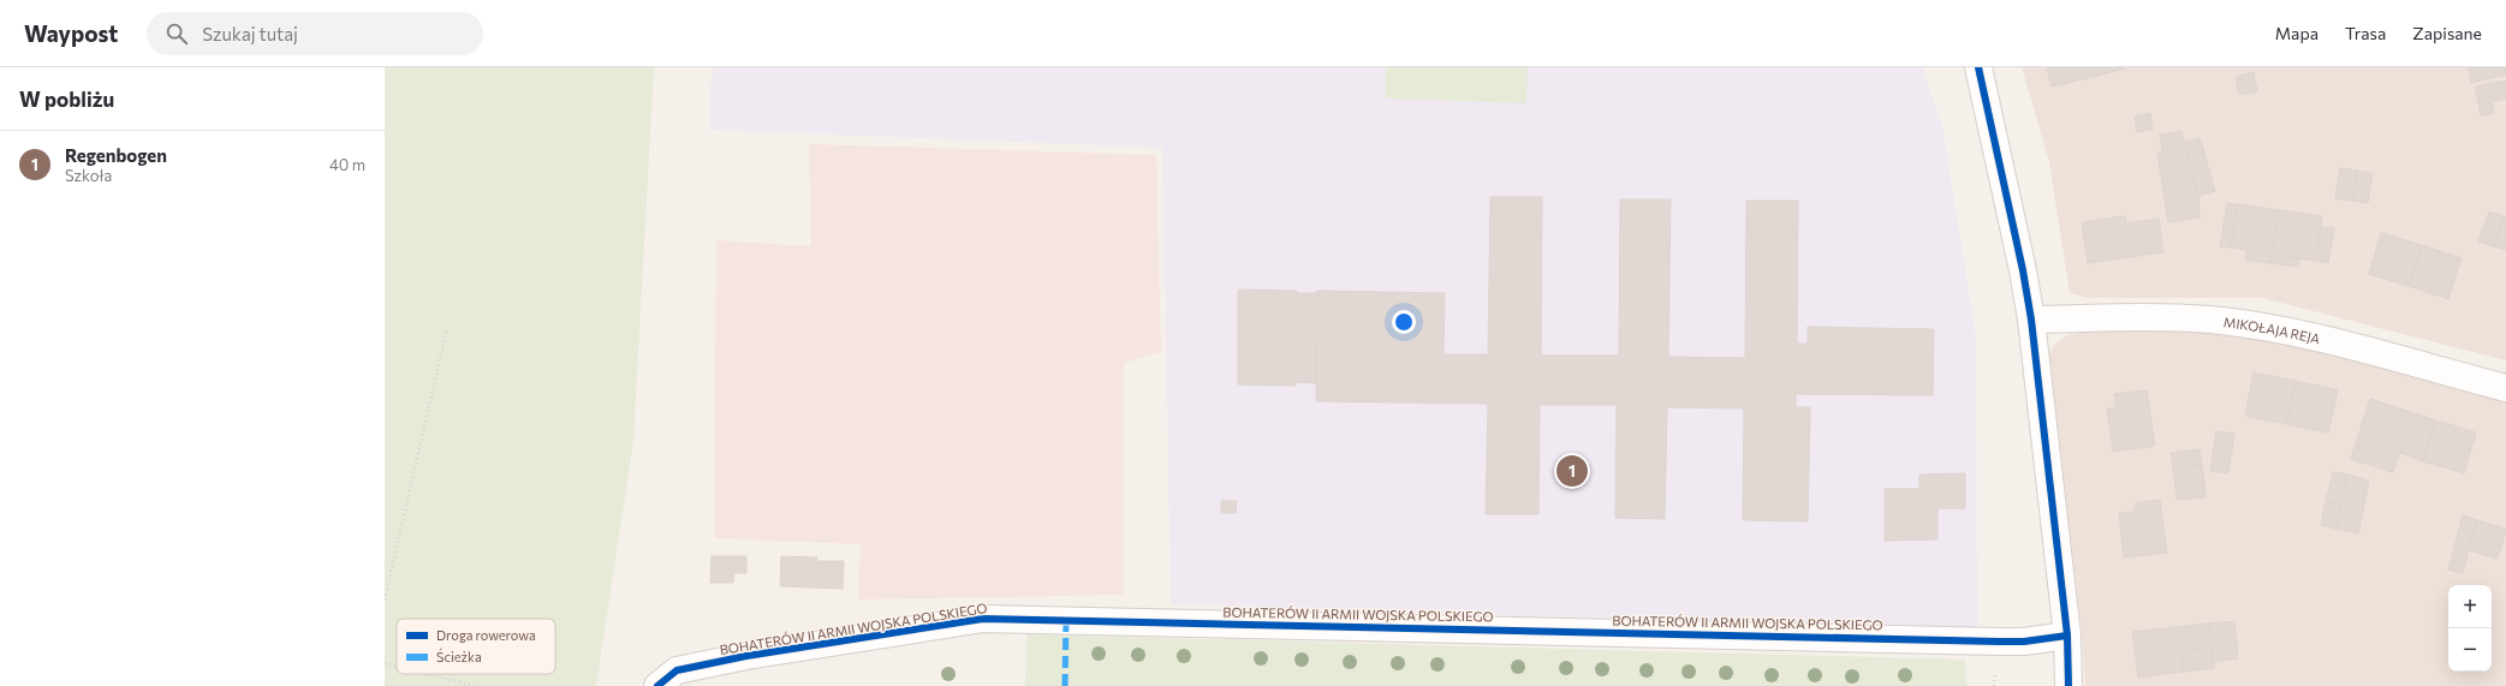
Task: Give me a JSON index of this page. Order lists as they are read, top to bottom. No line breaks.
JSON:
{"streets":{"street":["MIKOŁAJA REJA","BOHATERÓW II ARMII WOJSKA POLSKIEGO"]},"legend":["Droga rowerowa","Ścieżka"],"page":{"header":"Waypost","search":"Szukaj tutaj","nav":["Mapa","Trasa","Zapisane"],"heading":"W pobliżu","list":[{"mark":"1","name":"Regenbogen","note":"Szkoła","value":"40 m"}],"pins":"1","map_buttons":["+","−"]}}
